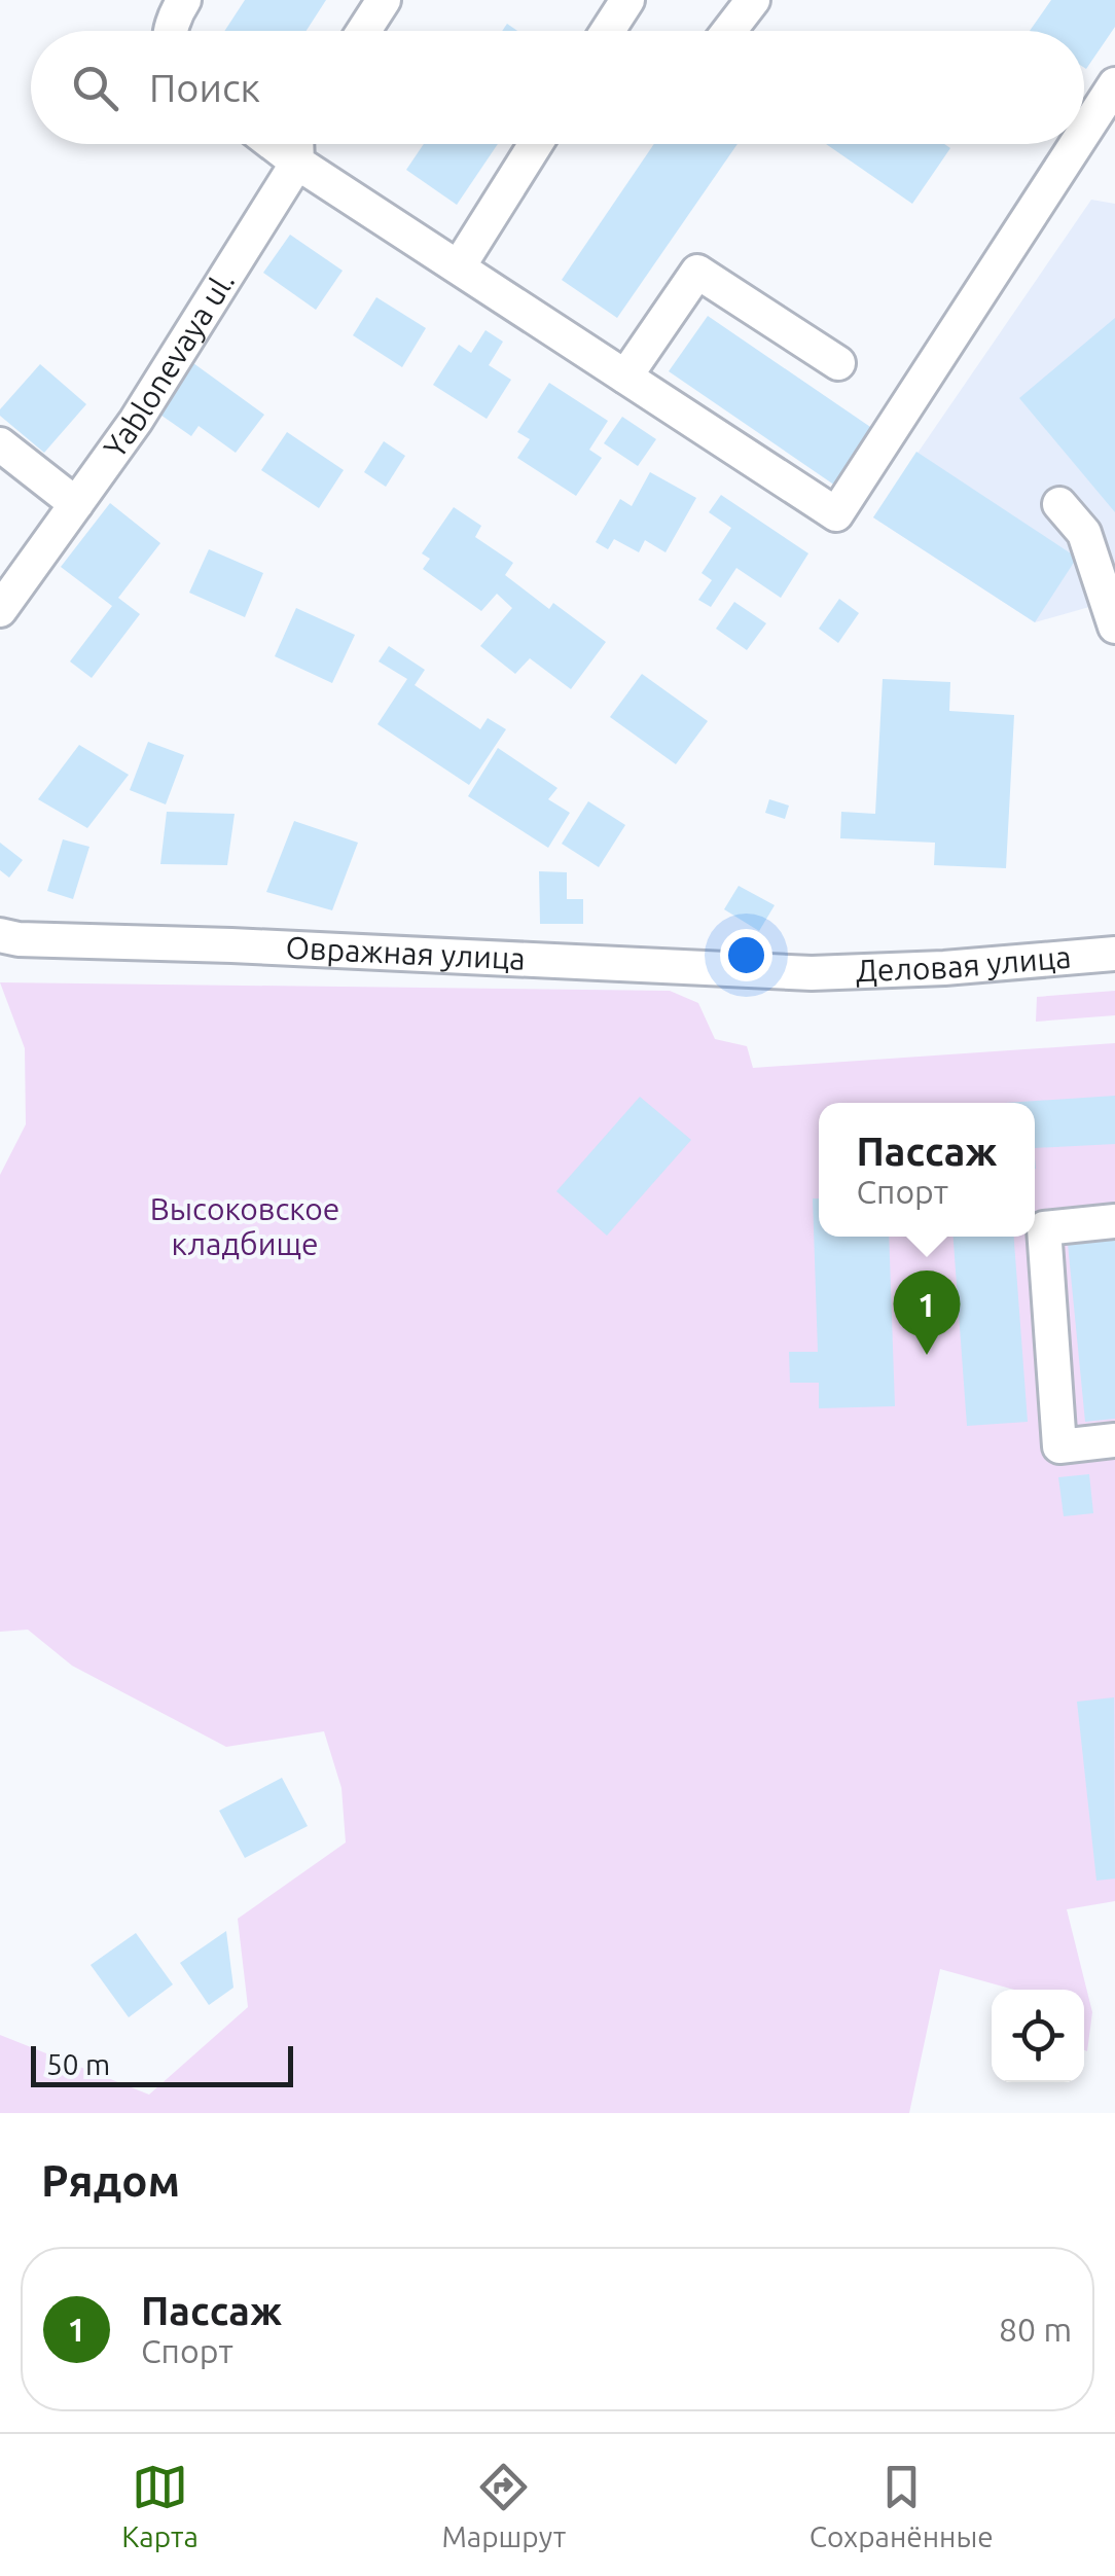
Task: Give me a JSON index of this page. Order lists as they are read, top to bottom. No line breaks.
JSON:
{"streets":{"street":["Yablonevaya ul.","Овражная улица","Деловая улица"]},"crossings":[["Овражная улица","Деловая улица"]],"parks":["Высоковское кладбище"],"scale_bar":"50 m","page":{"search":"Поиск","popup":["Пассаж","Спорт"],"pins":"1","scale":"50 m","heading":"Рядом","list":[{"mark":"1","name":"Пассаж","note":"Спорт","value":"80 m"}],"nav":["Карта","Маршрут","Сохранённые"]}}
